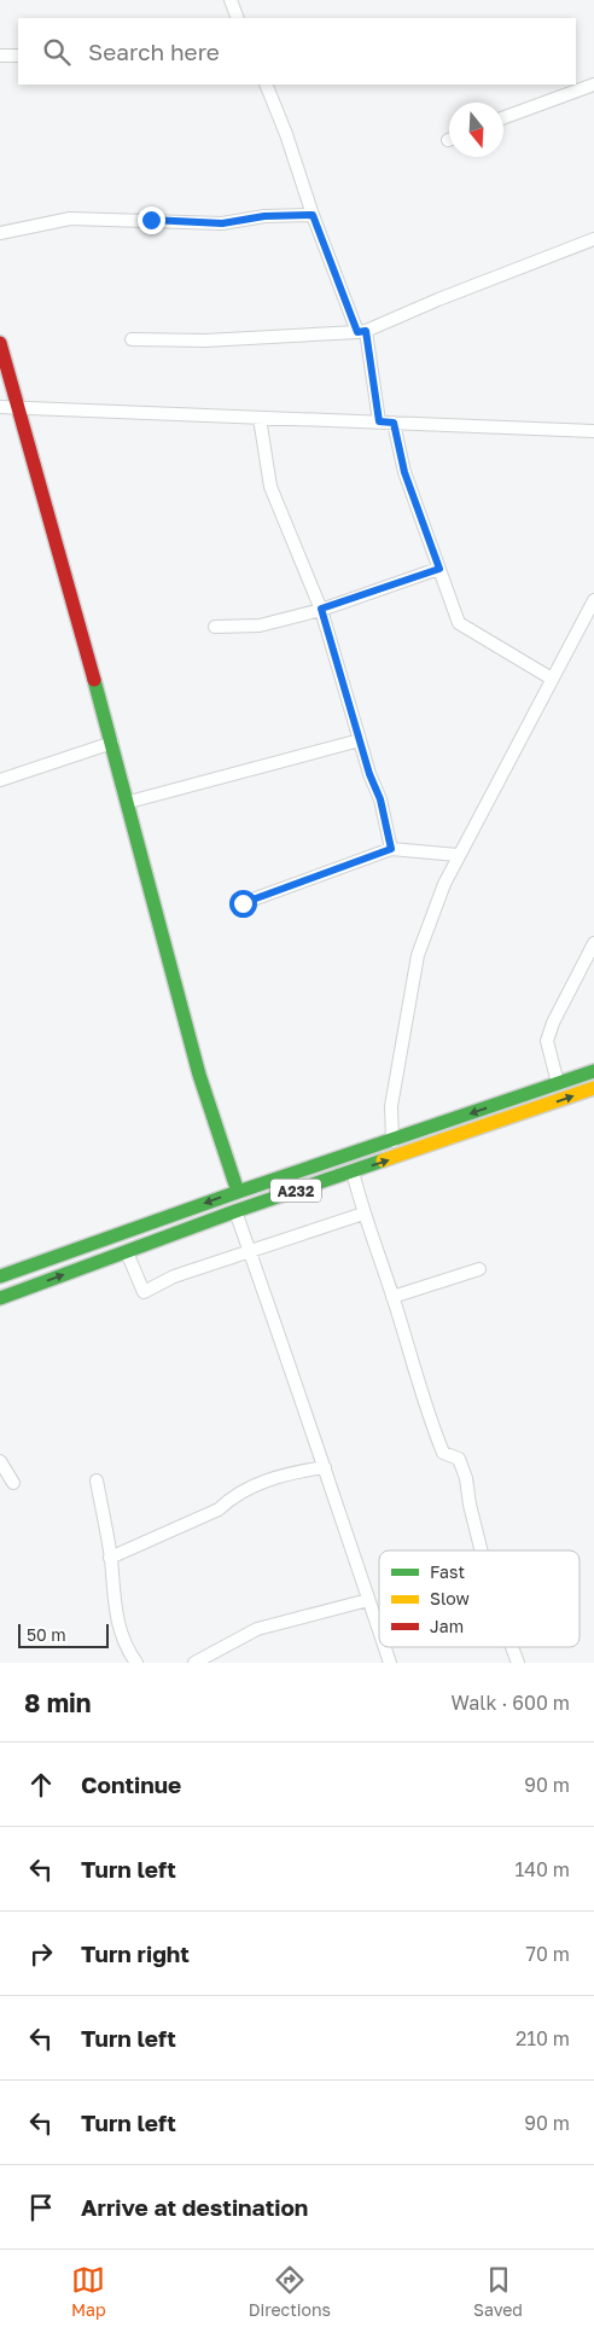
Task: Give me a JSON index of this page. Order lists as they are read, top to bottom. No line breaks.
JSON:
{"streets":{"main road":["A232"]},"legend":["Fast","Slow","Jam"],"scale_bar":"50 m","north":"bottom","page":{"search":"Search here","scale":"50 m","heading":["8 min","Walk · 600 m"],"list":[["Continue","90 m"],["Turn left","140 m"],["Turn right","70 m"],["Turn left","210 m"],["Turn left","90 m"],"Arrive at destination"],"nav":["Map","Directions","Saved"]}}
